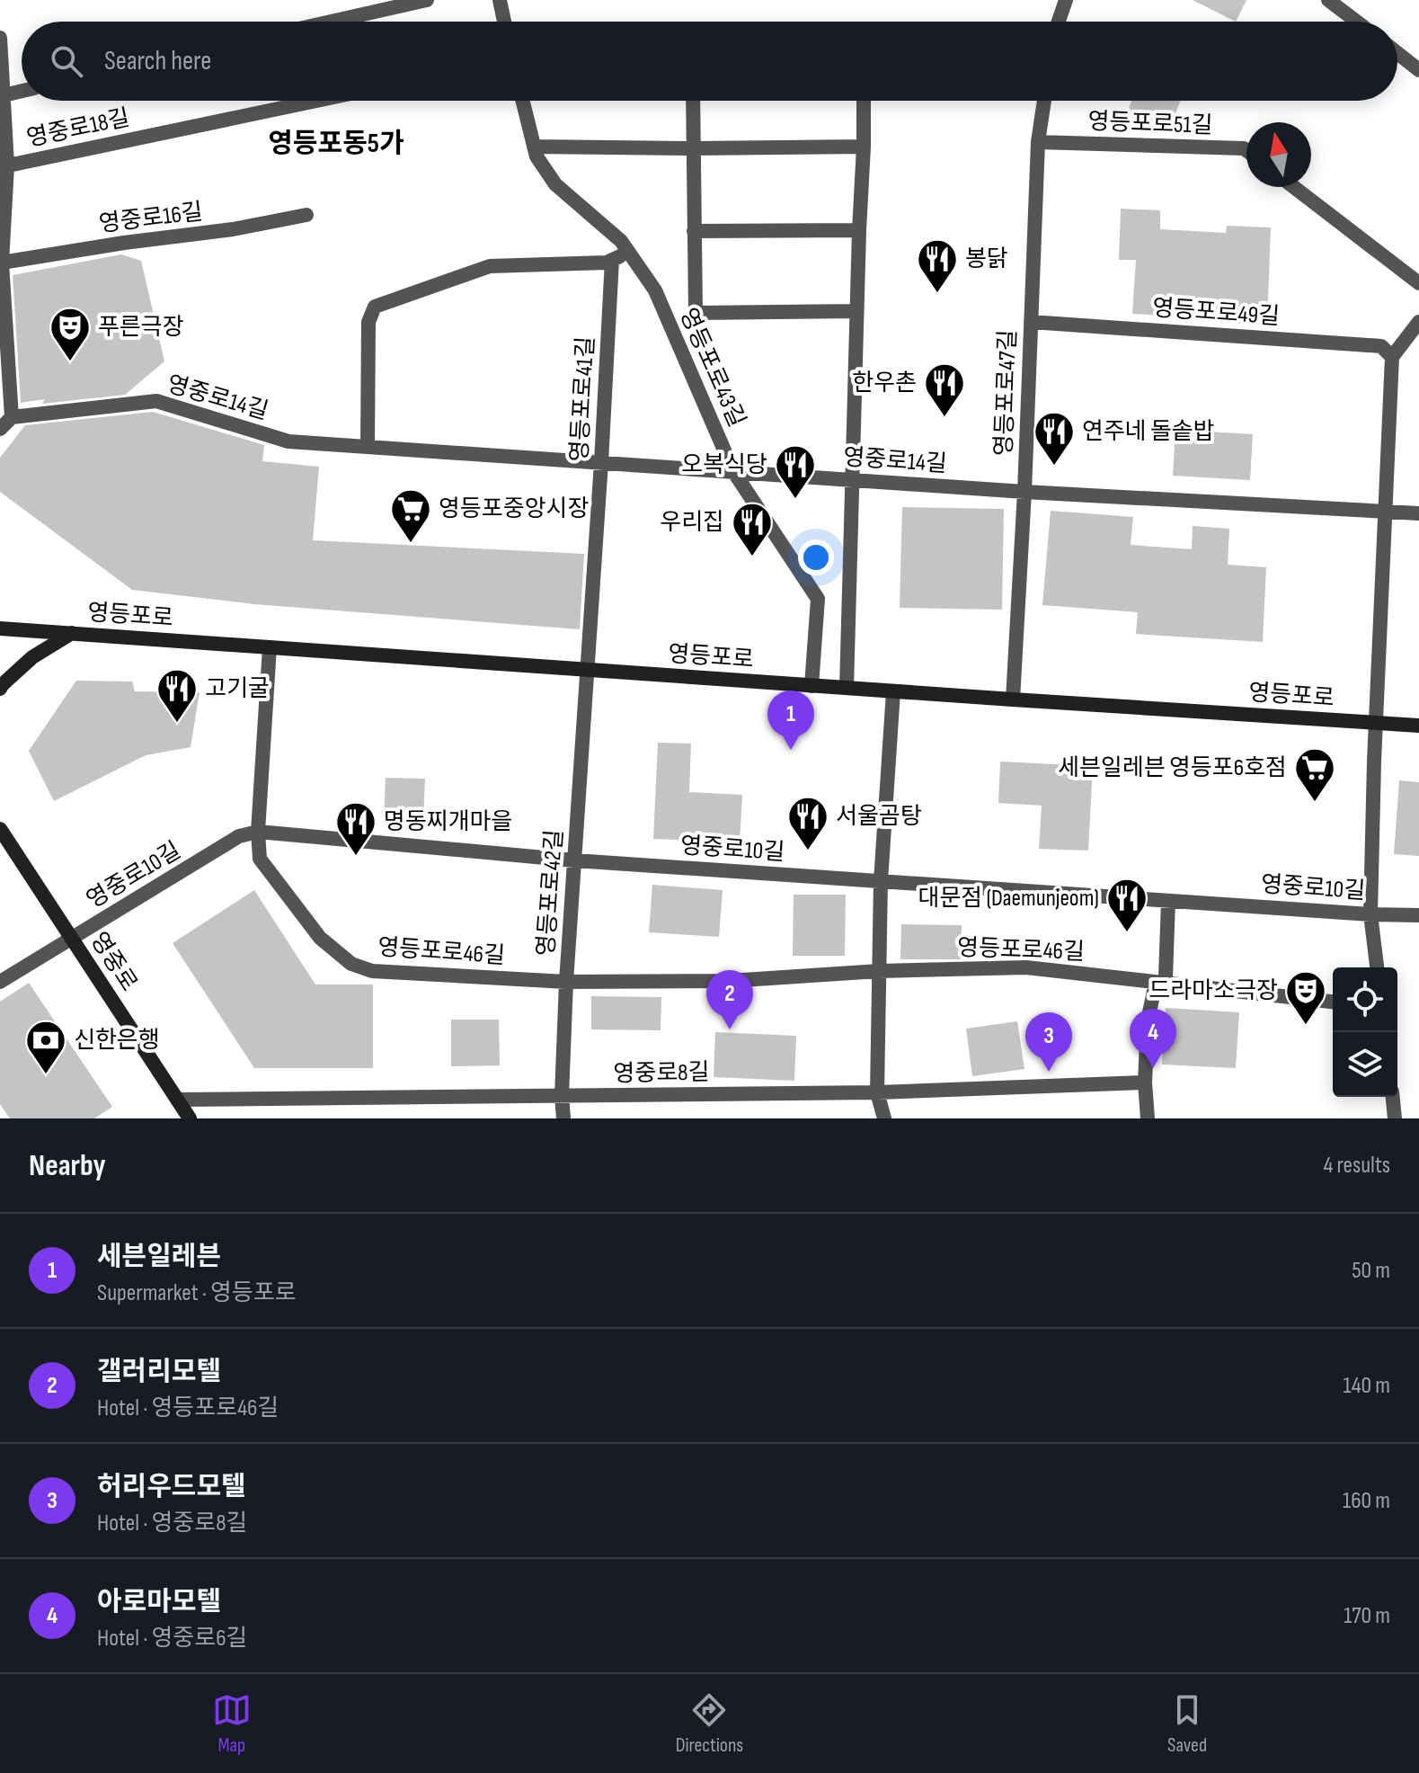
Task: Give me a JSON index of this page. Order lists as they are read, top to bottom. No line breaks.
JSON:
{"streets":{"main road":["영등포로","영중로"],"street":["영등포로51길","영중로18길","영중로16길","영등포로49길","영등포로43길","영등포로47길","영중로14길","영등포로41길","영중로10길","영등포로42길","영등포로46길","영중로8길"]},"crossings":[["영등포로51길","영등포로47길"],["영등포로49길","영등포로47길"],["영등포로43길","영중로14길"],["영등포로43길","영등포로"],["영등포로47길","영중로14길"],["영등포로47길","영등포로"],["영중로14길","영등포로41길"],["영등포로41길","영등포로"],["영등포로41길","영등포로42길"],["영등포로","영등포로42길"],["영등포로","영등포로46길"],["영중로10길","영등포로42길"],["영중로10길","영등포로46길"],["영중로10길","영중로"],["영등포로42길","영등포로46길"],["영등포로42길","영중로8길"],["영중로","영중로8길"]],"districts":["영등포동5가"],"places":{"restaurant":["봉닭","한우촌","연주네 돌솥밥","오복식당","우리집","고기굴","서울곰탕","명동찌개마을","대문점 (Daemunjeom)"],"theatre":["푸른극장","드라마소극장"],"supermarket":["영등포중앙시장","세븐일레븐 영등포6호점"],"bank":["신한은행"]},"north":"top","page":{"search":"Search here","pins":["1","2","4","3"],"heading":["Nearby","4 results"],"list":[{"mark":"1","name":"세븐일레븐","note":"Supermarket · 영등포로","value":"50 m"},{"mark":"2","name":"갤러리모텔","note":"Hotel · 영등포로46길","value":"140 m"},{"mark":"3","name":"허리우드모텔","note":"Hotel · 영중로8길","value":"160 m"},{"mark":"4","name":"아로마모텔","note":"Hotel · 영중로6길","value":"170 m"}],"nav":["Map","Directions","Saved"]}}
